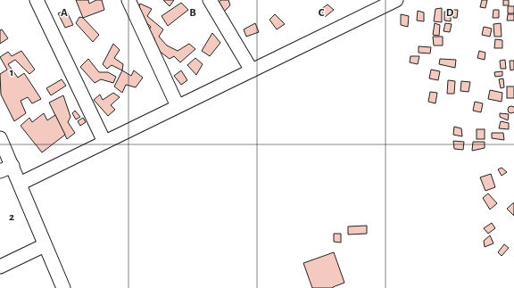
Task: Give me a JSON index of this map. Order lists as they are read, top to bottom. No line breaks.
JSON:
{"grid":{"columns":["A","B","C","D"],"rows":["1","2"]}}
